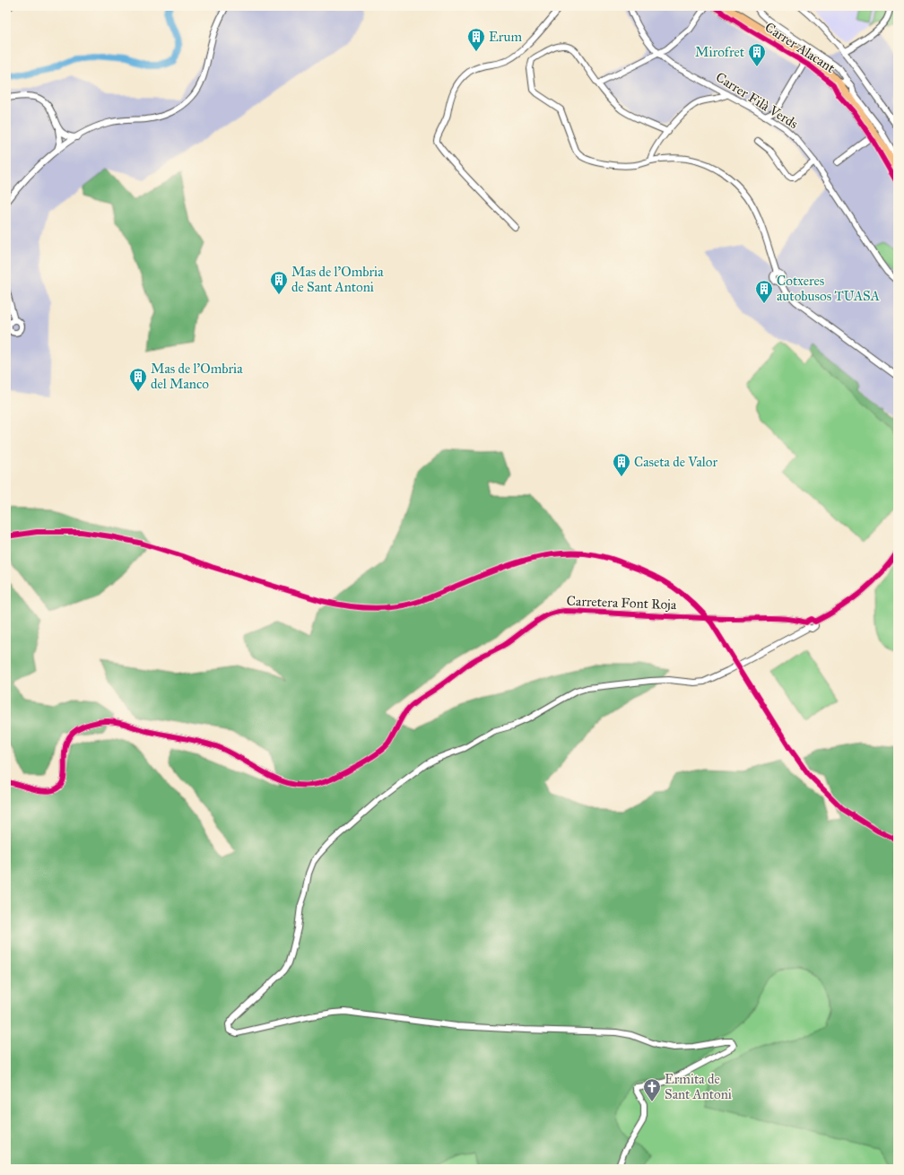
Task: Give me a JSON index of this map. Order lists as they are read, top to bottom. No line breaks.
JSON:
{"streets":{"main road":["Carrer Alacant"],"street":["Carrer Filà Verds","Carretera Font Roja"]},"places":{"building":["Erum","Mirofret","Mas de l'Ombria de Sant Antoni","Cotxeres autobusos TUASA","Mas de l'Ombria del Manco","Caseta de Valor"],"church":["Ermita de Sant Antoni"]}}
